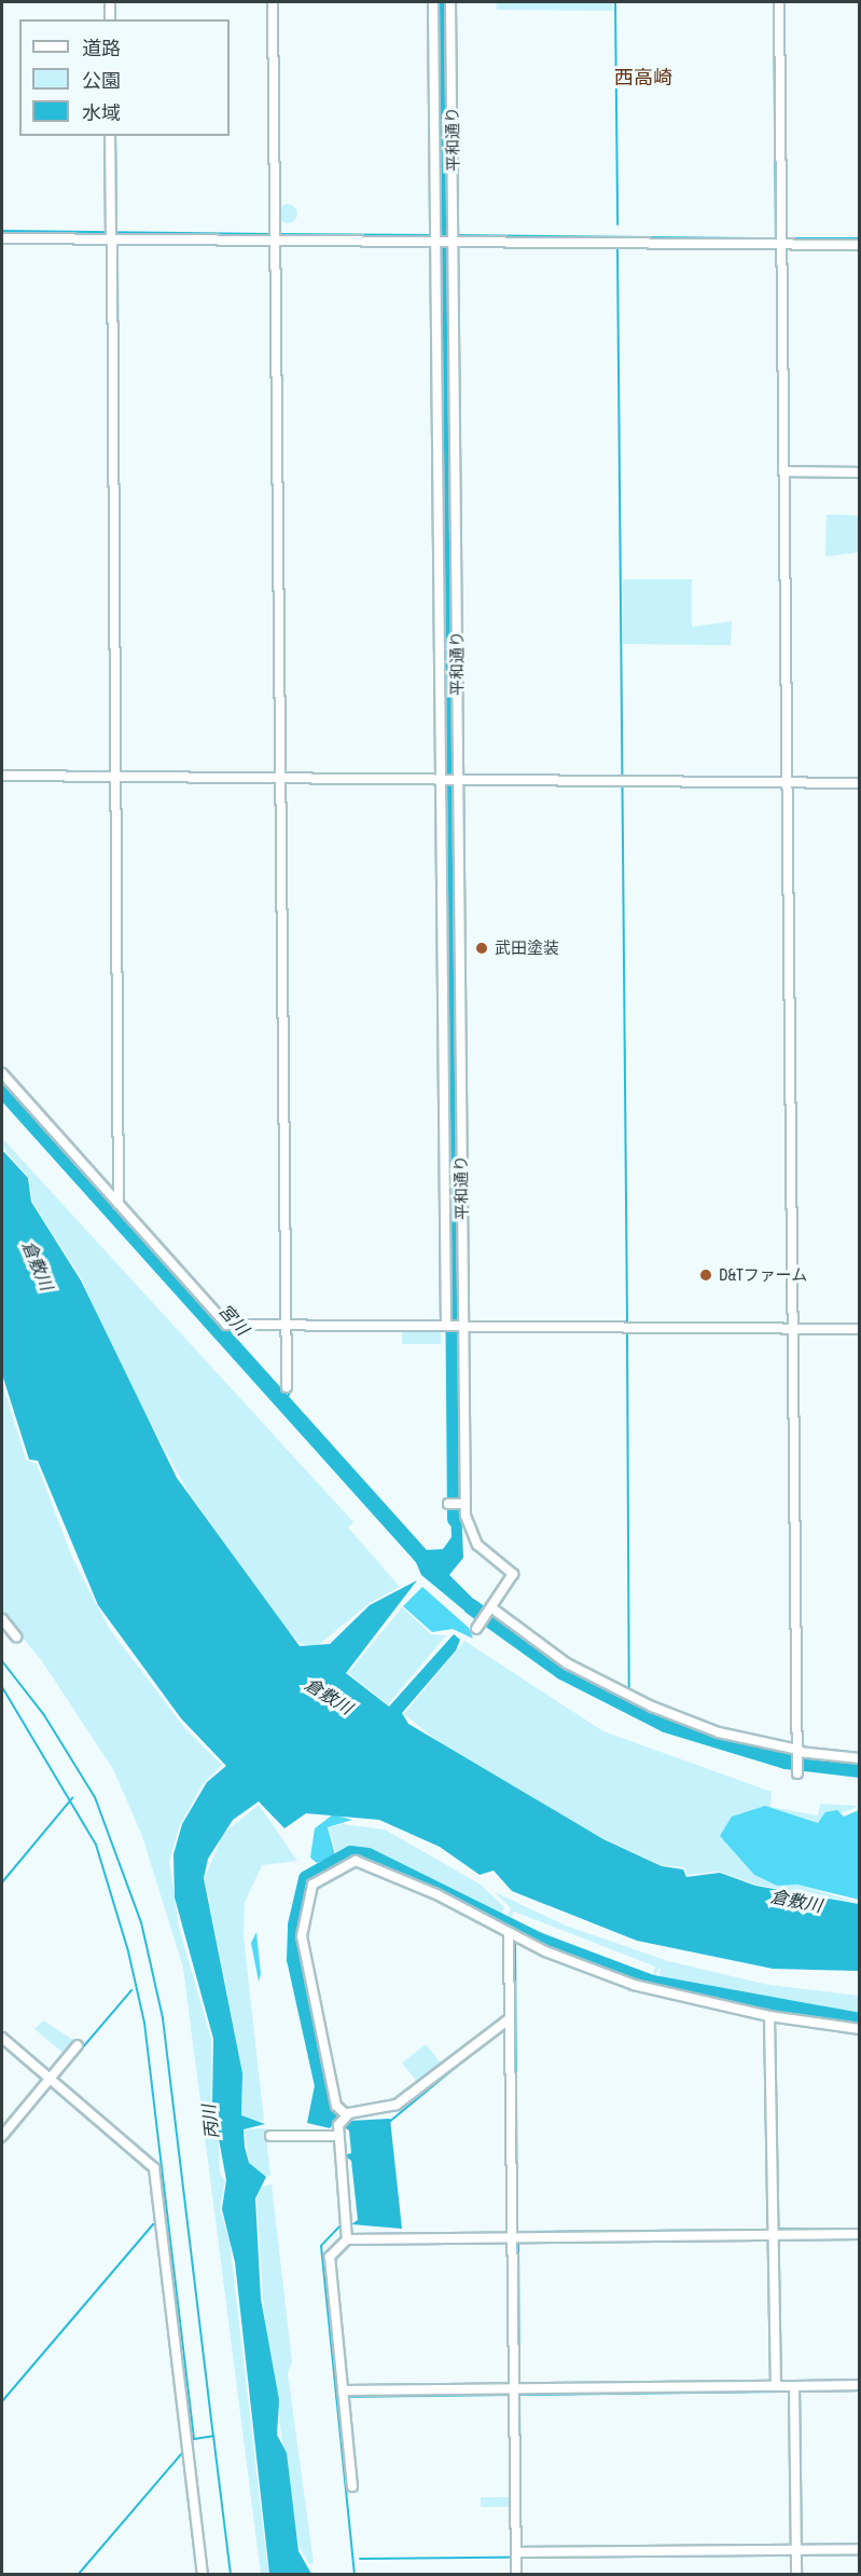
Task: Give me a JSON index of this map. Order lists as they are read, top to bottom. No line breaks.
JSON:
{"streets":{"street":["平和通り"]},"districts":["西高崎"],"water":["倉敷川","宮川","丙川"],"places":["武田塗装","D&Tファーム"],"legend":["道路","公園","水域"]}
